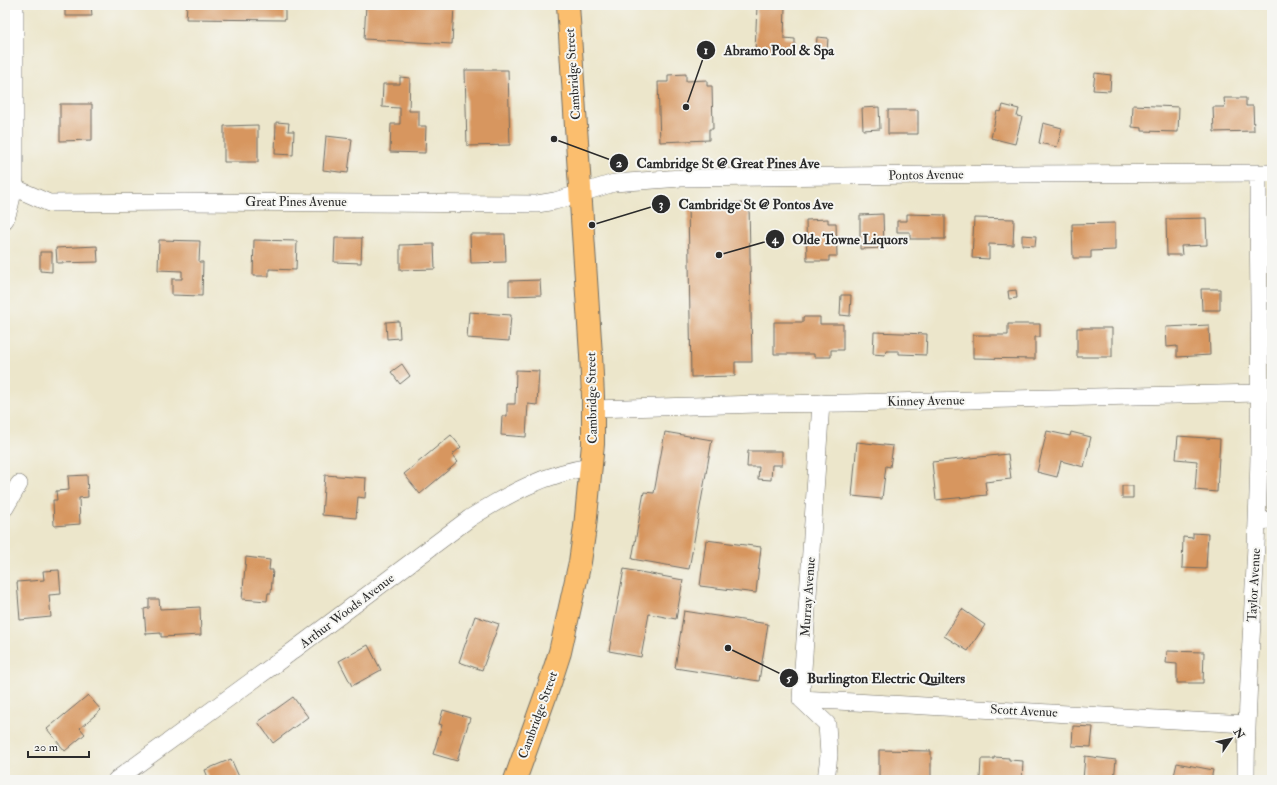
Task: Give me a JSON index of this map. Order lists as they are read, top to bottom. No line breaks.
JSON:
{"streets":{"main road":["Cambridge Street"],"street":["Pontos Avenue","Great Pines Avenue","Kinney Avenue","Taylor Avenue","Murray Avenue","Arthur Woods Avenue","Scott Avenue"]},"crossings":[["Cambridge Street","Pontos Avenue"],["Cambridge Street","Great Pines Avenue"],["Cambridge Street","Kinney Avenue"],["Cambridge Street","Arthur Woods Avenue"],["Pontos Avenue","Great Pines Avenue"],["Pontos Avenue","Taylor Avenue"],["Kinney Avenue","Taylor Avenue"],["Kinney Avenue","Murray Avenue"],["Taylor Avenue","Scott Avenue"],["Murray Avenue","Scott Avenue"]],"places":["Abramo Pool & Spa","Cambridge St @ Great Pines Ave","Cambridge St @ Pontos Ave","Olde Towne Liquors","Burlington Electric Quilters"],"scale_bar":"20 m","north":"top right"}
